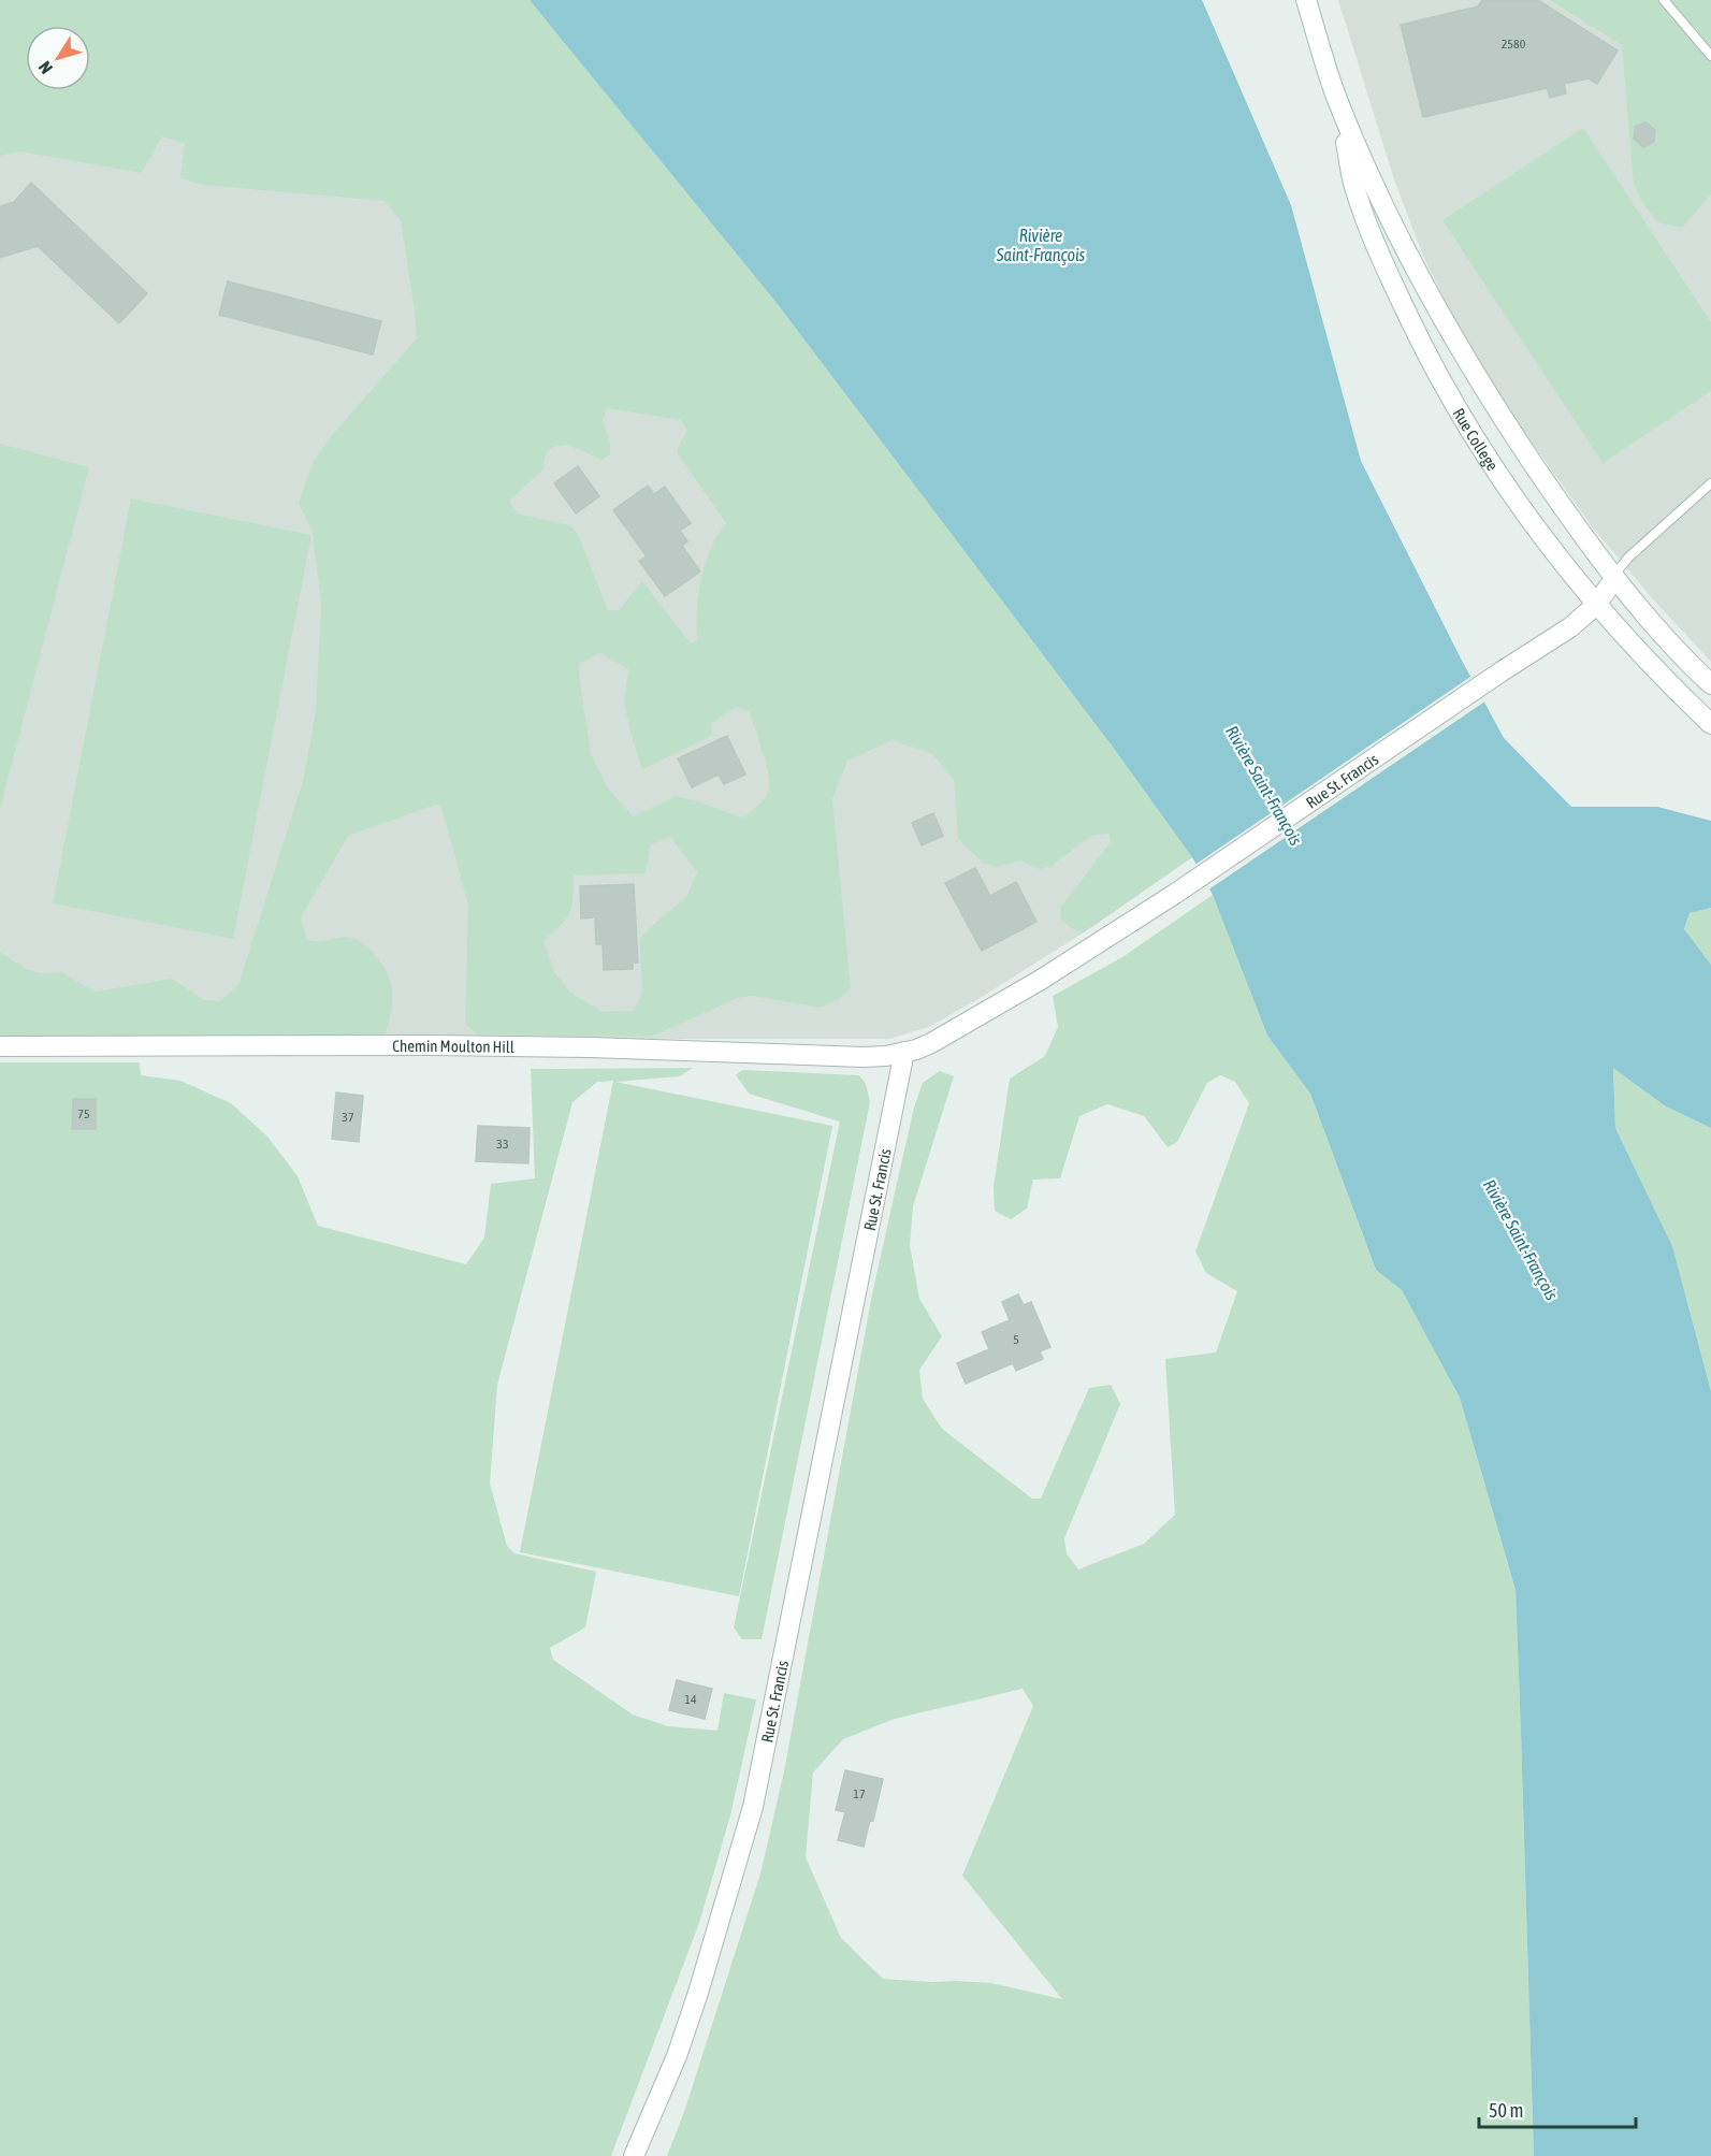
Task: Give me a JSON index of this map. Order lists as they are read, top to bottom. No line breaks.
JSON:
{"streets":{"street":["Rue College","Rue St. Francis","Chemin Moulton Hill"]},"crossings":[["Rue College","Rue St. Francis"],["Rue St. Francis","Chemin Moulton Hill"]],"water":["Rivière Saint-François"],"house_numbers":["2580","75","37","33","5","14","17"],"scale_bar":"50 m","north":"bottom left"}
